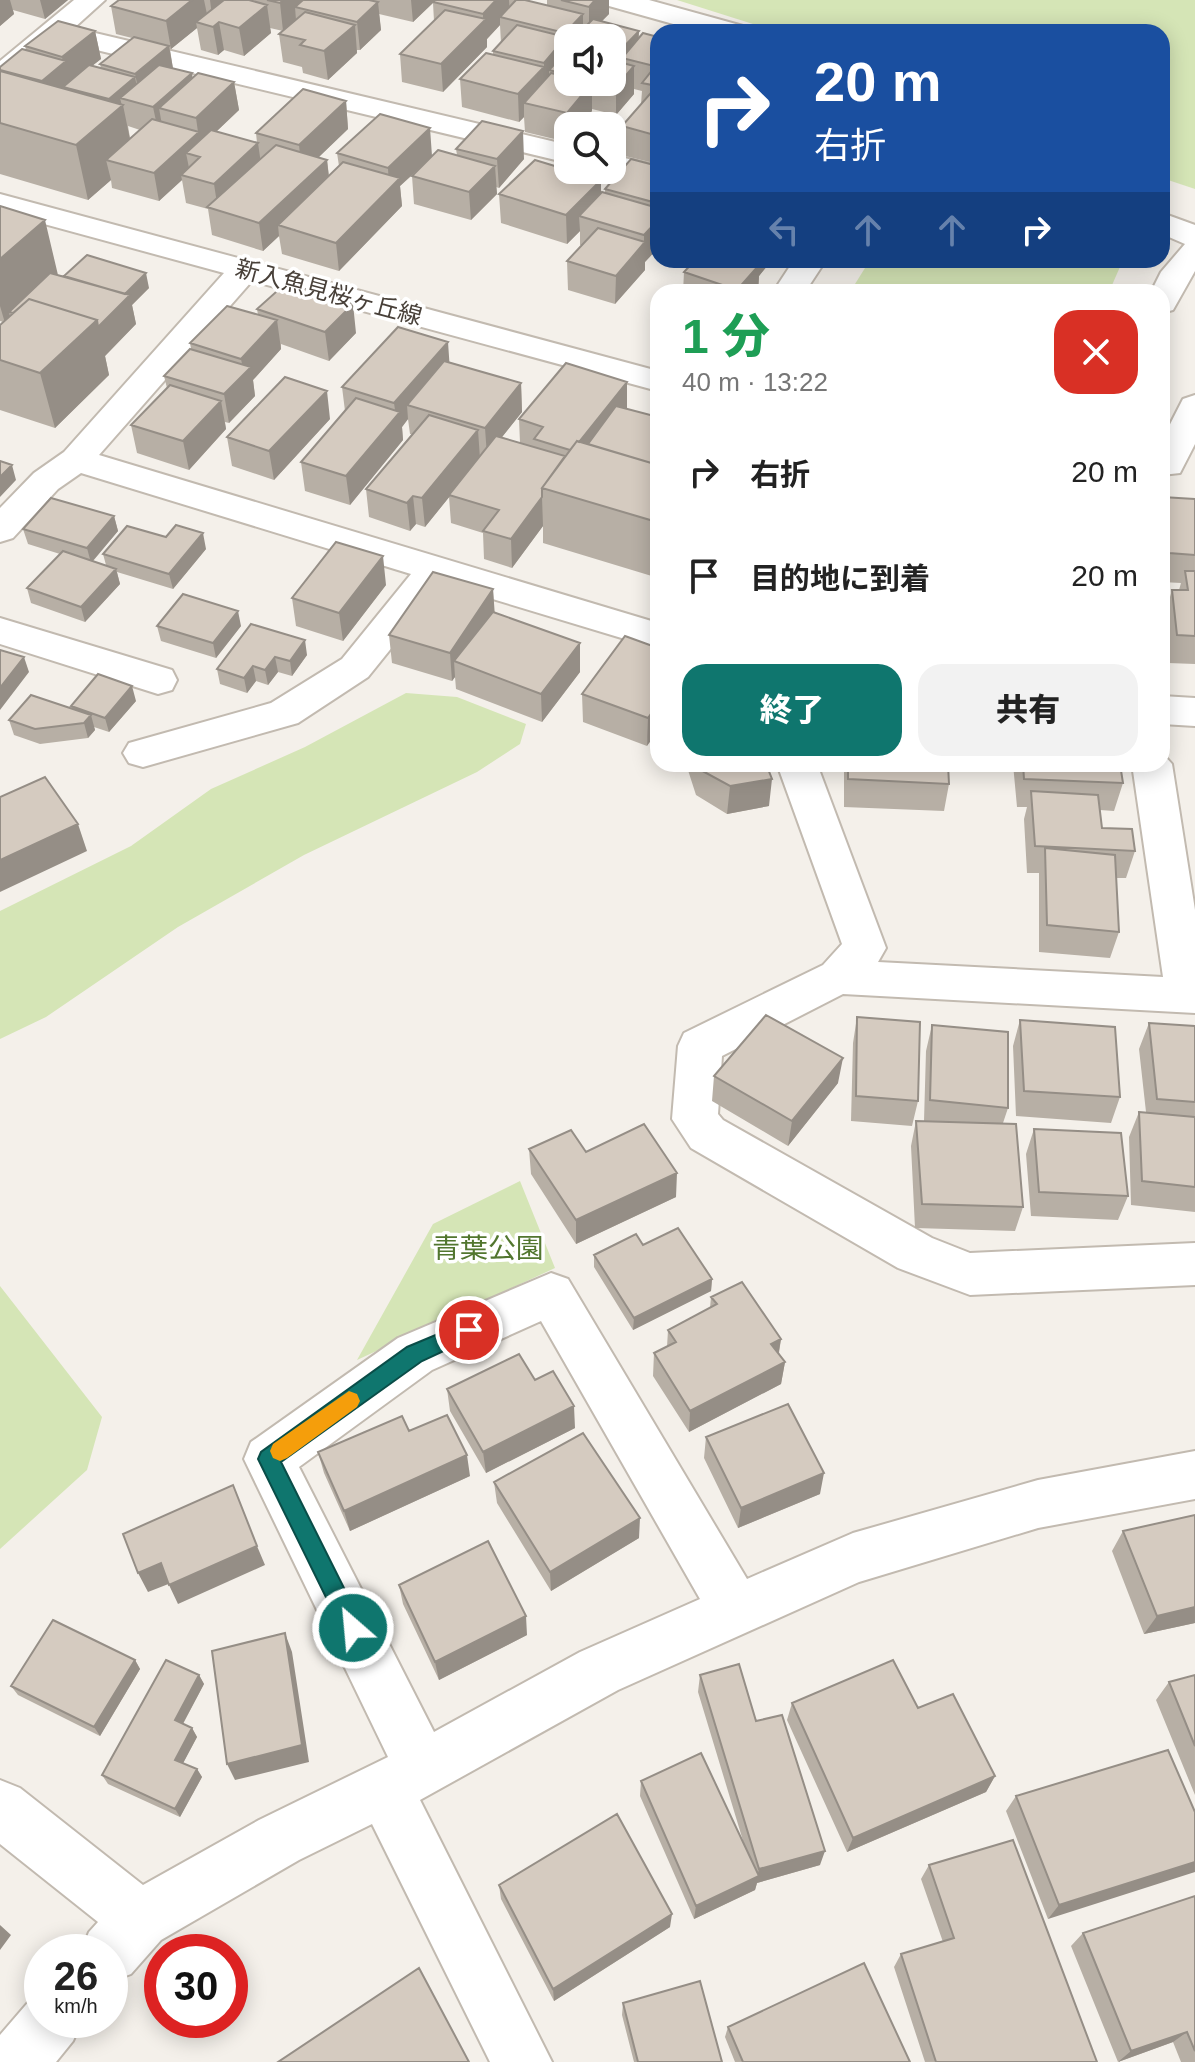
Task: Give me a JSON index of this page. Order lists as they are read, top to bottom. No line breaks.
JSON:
{"streets":{"street":["新入魚見桜ヶ丘線"]},"parks":["青葉公園"],"page":{"turn":["20 m","右折"],"heading":["1 分","40 m · 13:22"],"list":[{"name":"右折","value":"20 m"},{"name":"目的地に到着","value":"20 m"}],"buttons":["終了","共有"],"speed":"26 km/h","limit":"30"}}
